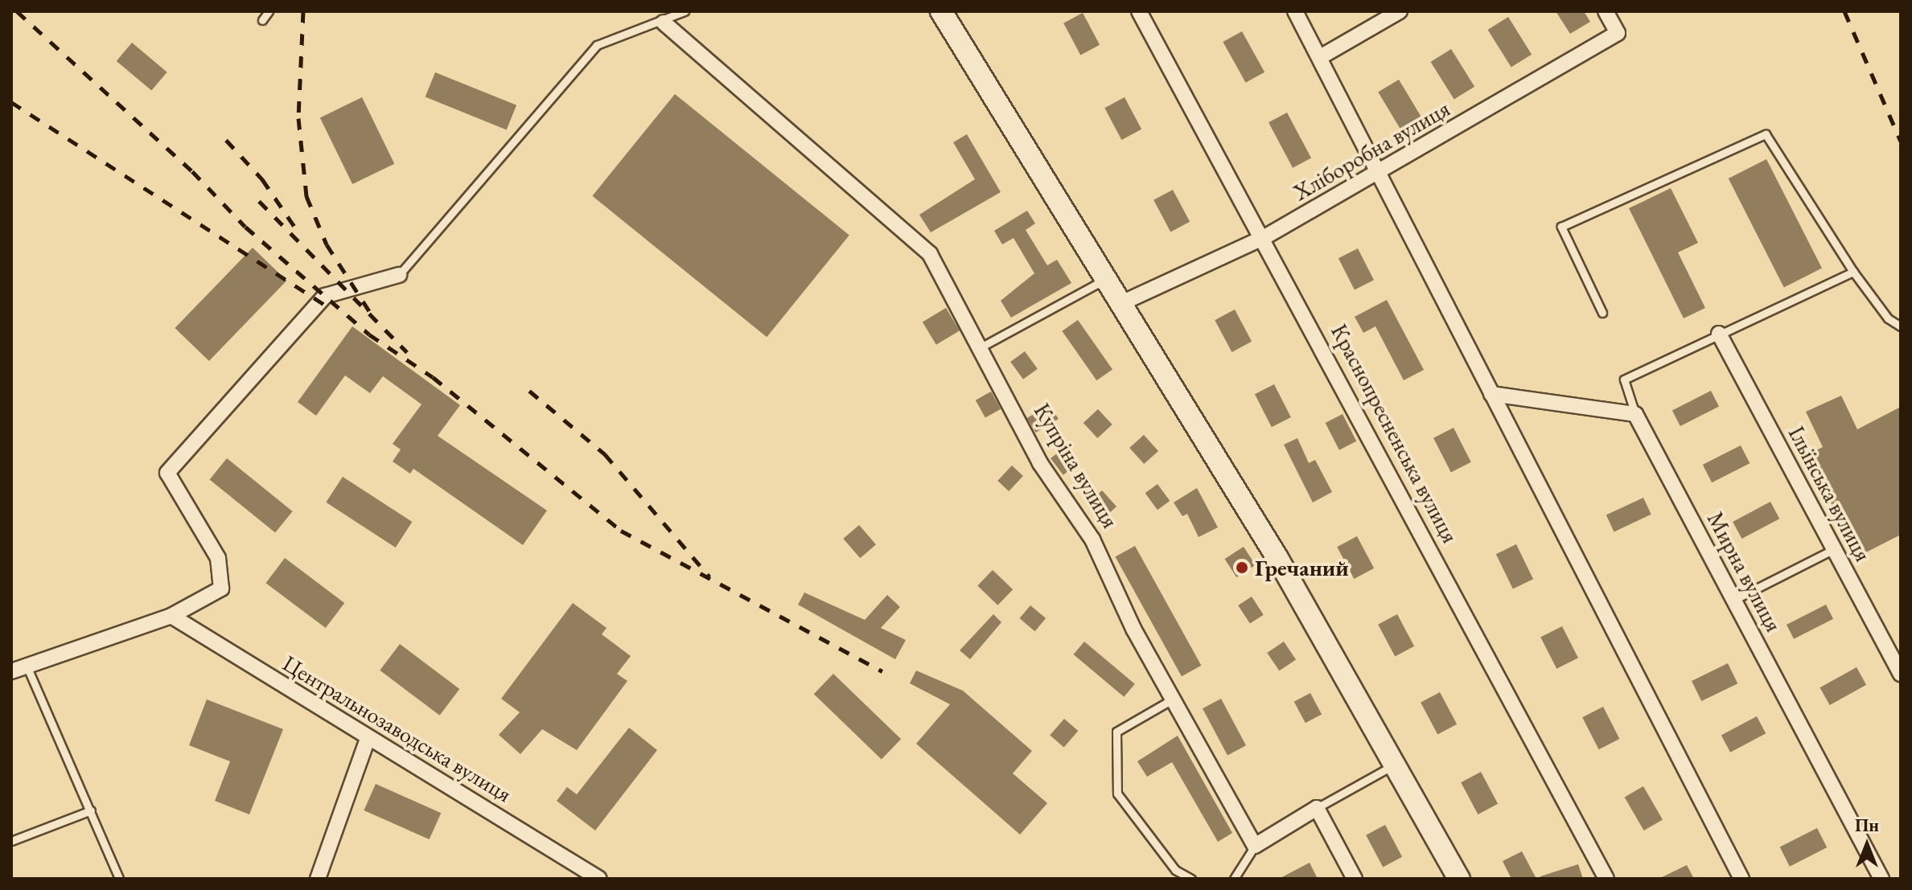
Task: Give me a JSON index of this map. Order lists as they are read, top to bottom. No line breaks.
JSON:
{"streets":{"street":["Хліборобна вулиця","Краснопресненська вулиця","Купріна вулиця","Ільїнська вулиця","Мирна вулиця","Центральнозаводська вулиця"]},"crossings":[["Хліборобна вулиця","Краснопресненська вулиця"]],"places":["Гречаний"],"north":"top"}
